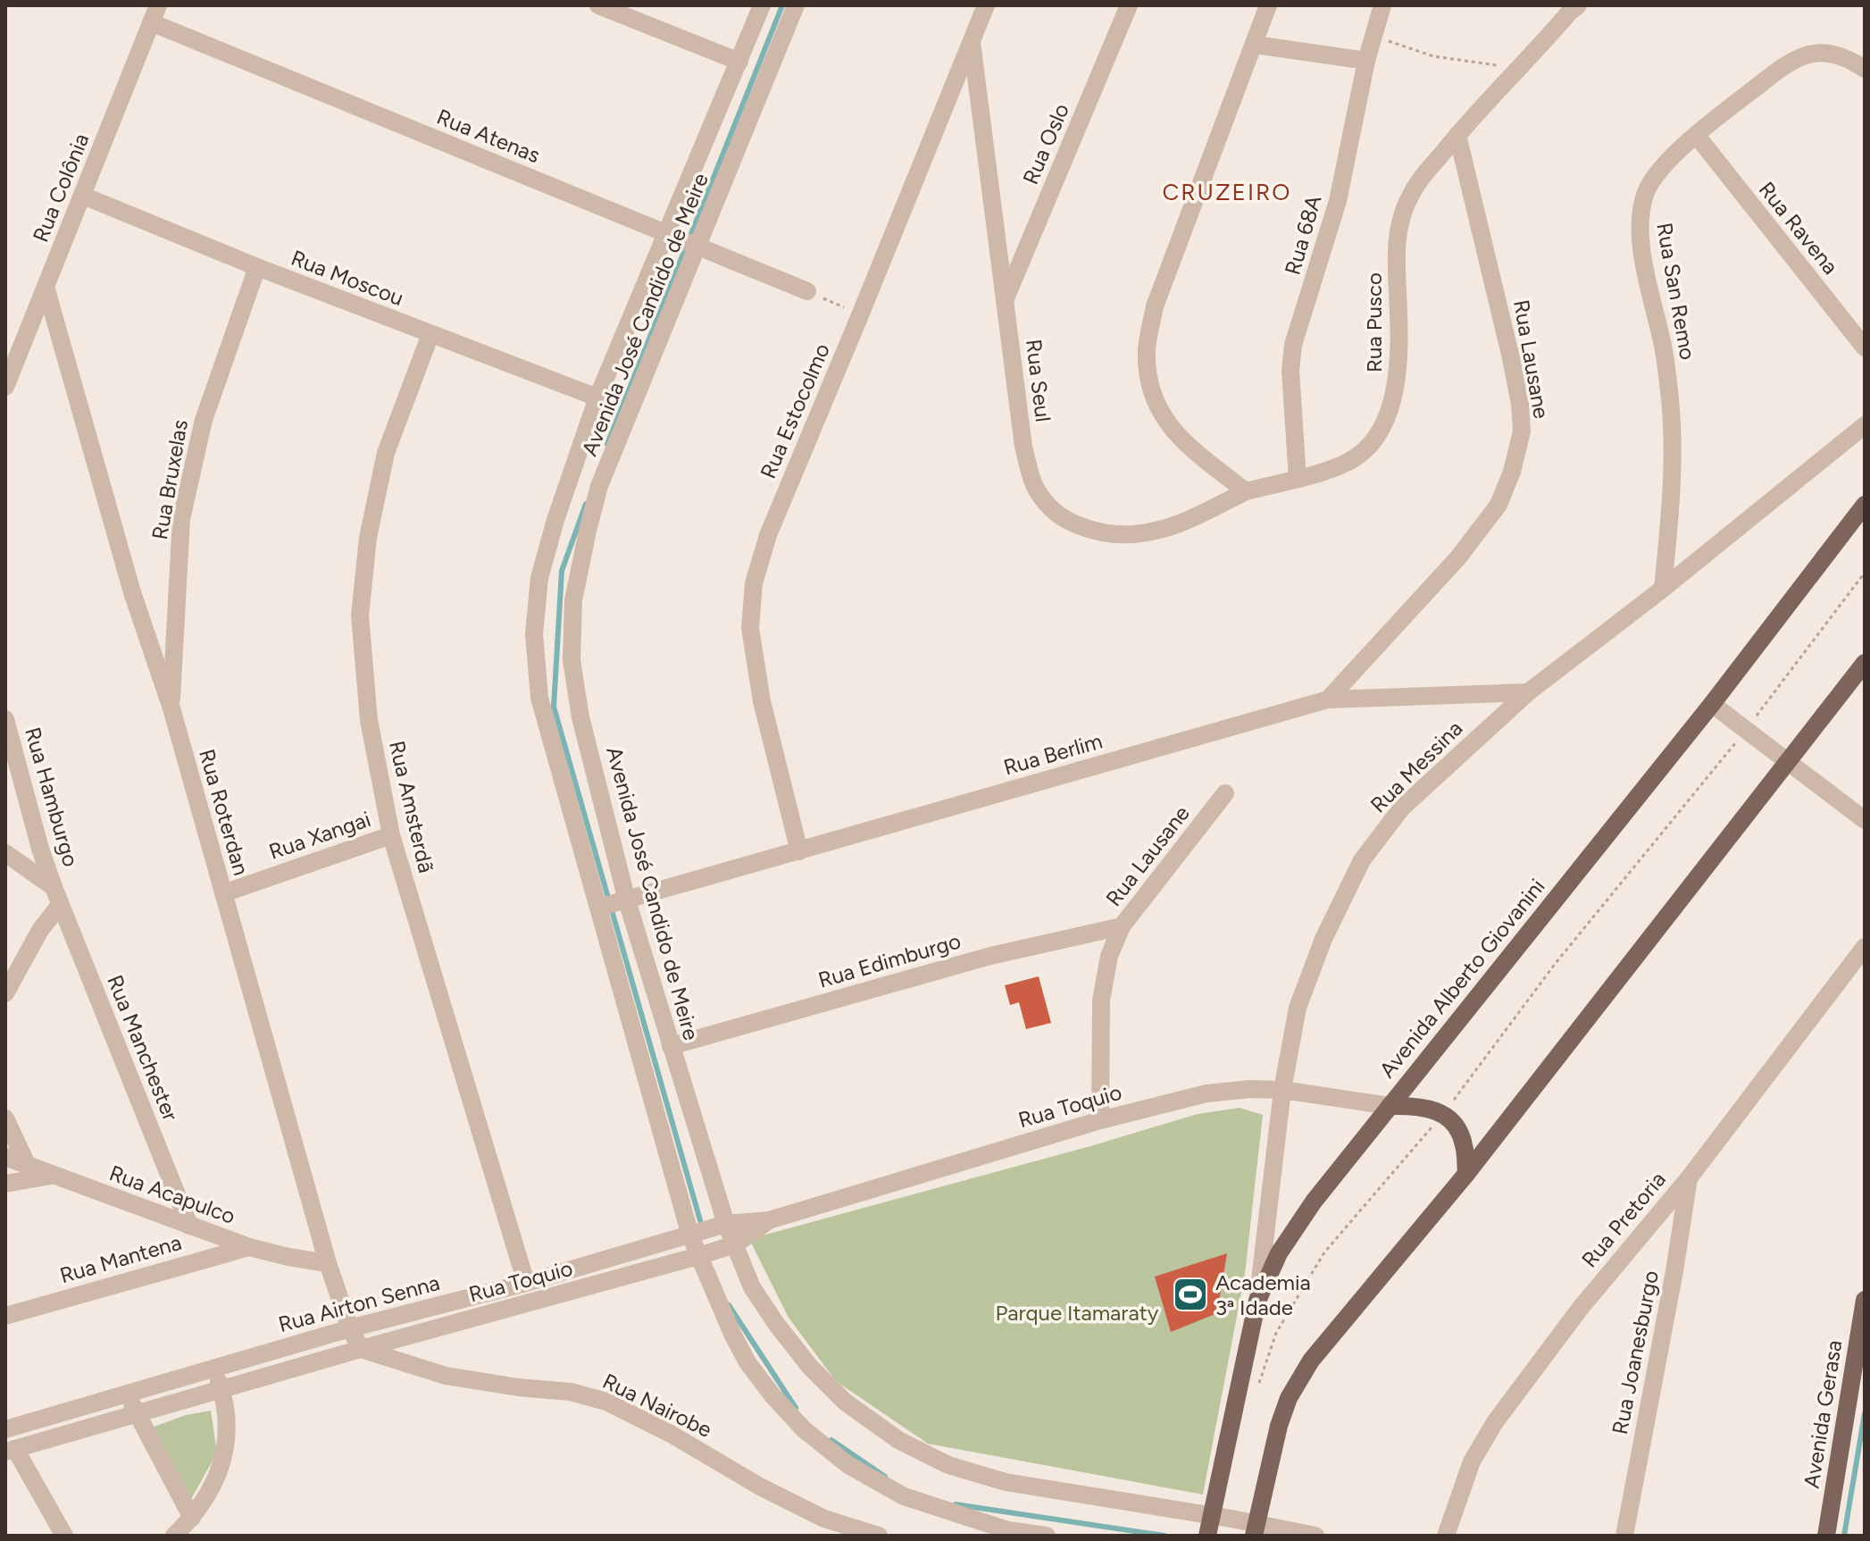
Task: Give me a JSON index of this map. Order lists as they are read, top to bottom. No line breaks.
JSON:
{"streets":{"main road":["Avenida Alberto Giovanini","Avenida Gerasa"],"street":["Rua Atenas","Rua Oslo","Rua Colônia","Rua Ravena","Rua 68A","Rua Moscou","Rua San Remo","Avenida José Candido de Meire","Rua Pusco","Rua Lausane","Rua Seul","Rua Estocolmo","Rua Bruxelas","Rua Berlim","Rua Messina","Rua Hamburgo","Rua Amsterdã","Rua Roterdan","Rua Xangai","Rua Edimburgo","Rua Manchester","Rua Toquio","Rua Acapulco","Rua Pretoria","Rua Mantena","Rua Airton Senna","Rua Joanesburgo","Rua Nairobe"]},"crossings":[["Rua Atenas","Rua Colônia"],["Rua Atenas","Avenida José Candido de Meire"],["Rua Oslo","Rua Seul"],["Rua Colônia","Rua Moscou"],["Rua Colônia","Rua Roterdan"],["Rua Ravena","Rua San Remo"],["Rua 68A","Rua Pusco"],["Rua Moscou","Avenida José Candido de Meire"],["Rua Moscou","Rua Bruxelas"],["Rua Moscou","Rua Amsterdã"],["Rua San Remo","Rua Messina"],["Avenida José Candido de Meire","Rua Berlim"],["Avenida José Candido de Meire","Rua Edimburgo"],["Avenida José Candido de Meire","Avenida Alberto Giovanini"],["Avenida José Candido de Meire","Rua Toquio"],["Avenida José Candido de Meire","Rua Airton Senna"],["Rua Pusco","Rua Lausane"],["Rua Pusco","Rua Seul"],["Rua Lausane","Rua Berlim"],["Rua Lausane","Rua Edimburgo"],["Rua Lausane","Rua Toquio"],["Rua Seul","Rua Estocolmo"],["Rua Estocolmo","Rua Berlim"],["Rua Bruxelas","Rua Roterdan"],["Rua Berlim","Rua Messina"],["Rua Messina","Avenida Alberto Giovanini"],["Rua Messina","Rua Toquio"],["Rua Hamburgo","Rua Manchester"],["Rua Amsterdã","Rua Xangai"],["Rua Amsterdã","Rua Airton Senna"],["Rua Roterdan","Rua Xangai"],["Rua Roterdan","Rua Toquio"],["Rua Roterdan","Rua Acapulco"],["Rua Roterdan","Rua Airton Senna"],["Rua Roterdan","Rua Nairobe"],["Avenida Alberto Giovanini","Rua Toquio"],["Rua Manchester","Rua Acapulco"],["Rua Toquio","Rua Airton Senna"],["Rua Toquio","Rua Nairobe"],["Rua Acapulco","Rua Mantena"],["Rua Pretoria","Rua Joanesburgo"],["Rua Airton Senna","Rua Nairobe"]],"districts":["CRUZEIRO"],"parks":["Parque Itamaraty"],"places":{"sports":["Academia 3ª Idade"]}}
